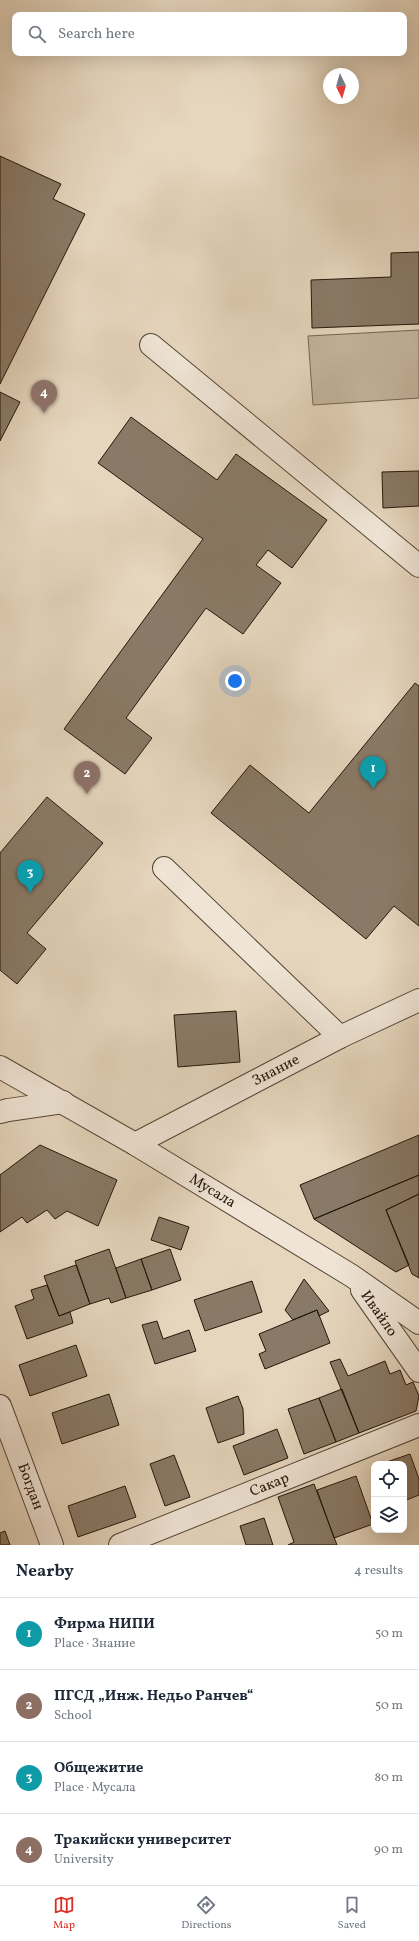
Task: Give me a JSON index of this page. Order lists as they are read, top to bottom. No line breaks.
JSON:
{"streets":{"street":["Знание","Мусала","Ивайло","Сакар","Богдан"]},"crossings":[["Знание","Мусала"],["Мусала","Ивайло"]],"north":"bottom","page":{"search":"Search here","pins":["4","1","2","3"],"heading":["Nearby","4 results"],"list":[{"mark":"1","name":"Фирма НИПИ","note":"Place · Знание","value":"50 m"},{"mark":"2","name":"ПГСД „Инж. Недьо Ранчев“","note":"School","value":"50 m"},{"mark":"3","name":"Общежитие","note":"Place · Мусала","value":"80 m"},{"mark":"4","name":"Тракийски университет","note":"University","value":"90 m"}],"nav":["Map","Directions","Saved"]}}
